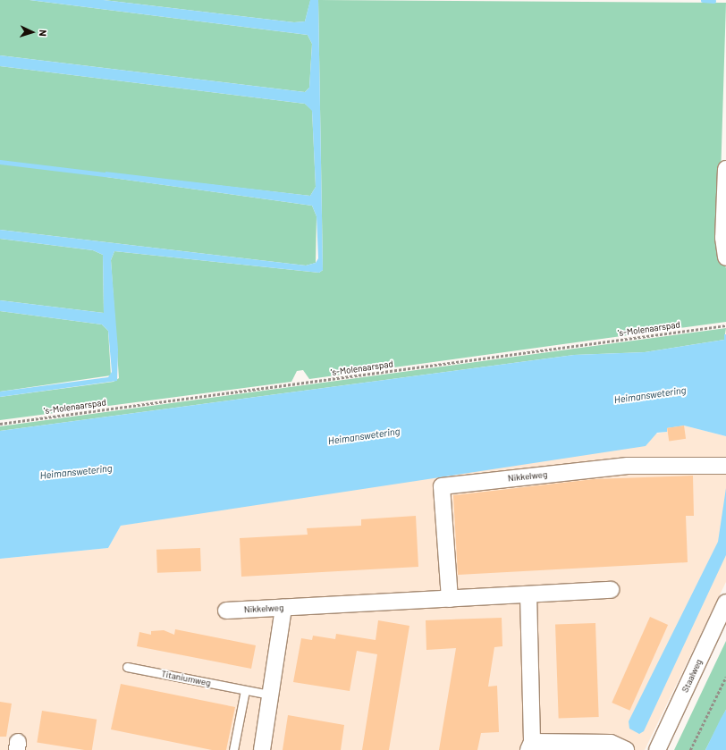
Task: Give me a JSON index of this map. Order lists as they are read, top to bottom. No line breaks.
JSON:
{"streets":{"street":["Nikkelweg","Staalweg"],"lane":["Titaniumweg"],"path":["'s-Molenaarspad"]},"water":["Heimanswetering"],"north":"right"}
